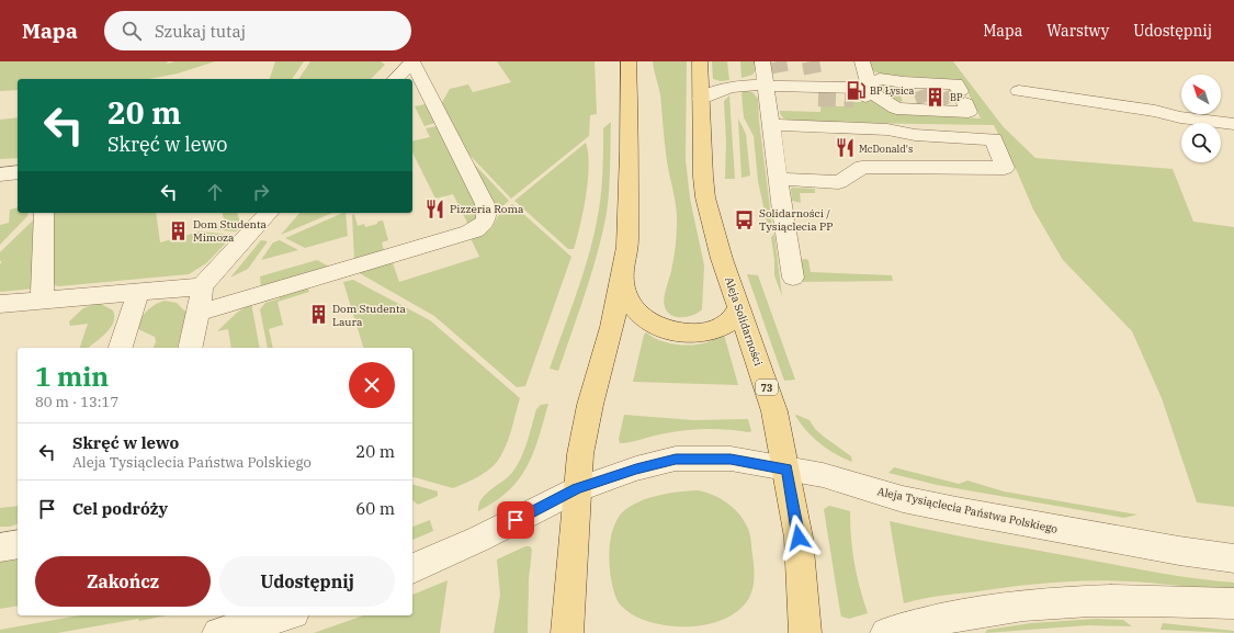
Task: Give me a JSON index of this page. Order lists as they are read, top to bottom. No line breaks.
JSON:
{"streets":{"main road":["Aleja Solidarności","73"],"street":["Aleja Tysiąclecia Państwa Polskiego"]},"crossings":[["Aleja Solidarności","Aleja Tysiąclecia Państwa Polskiego"]],"places":{"fuel station":["BP Łysica"],"building":["BP","Dom Studenta Mimoza","Dom Studenta Laura"],"restaurant":["McDonald's","Pizzeria Roma"],"bus stop":["Solidarności / Tysiąclecia PP"]},"north":"top left","page":{"header":"Mapa","search":"Szukaj tutaj","nav":["Mapa","Warstwy","Udostępnij"],"turn":["20 m","Skręć w lewo"],"heading":["1 min","80 m · 13:17"],"list":[{"name":"Skręć w lewo","note":"Aleja Tysiąclecia Państwa Polskiego","value":"20 m"},{"name":"Cel podróży","value":"60 m"}],"buttons":["Zakończ","Udostępnij"]}}
